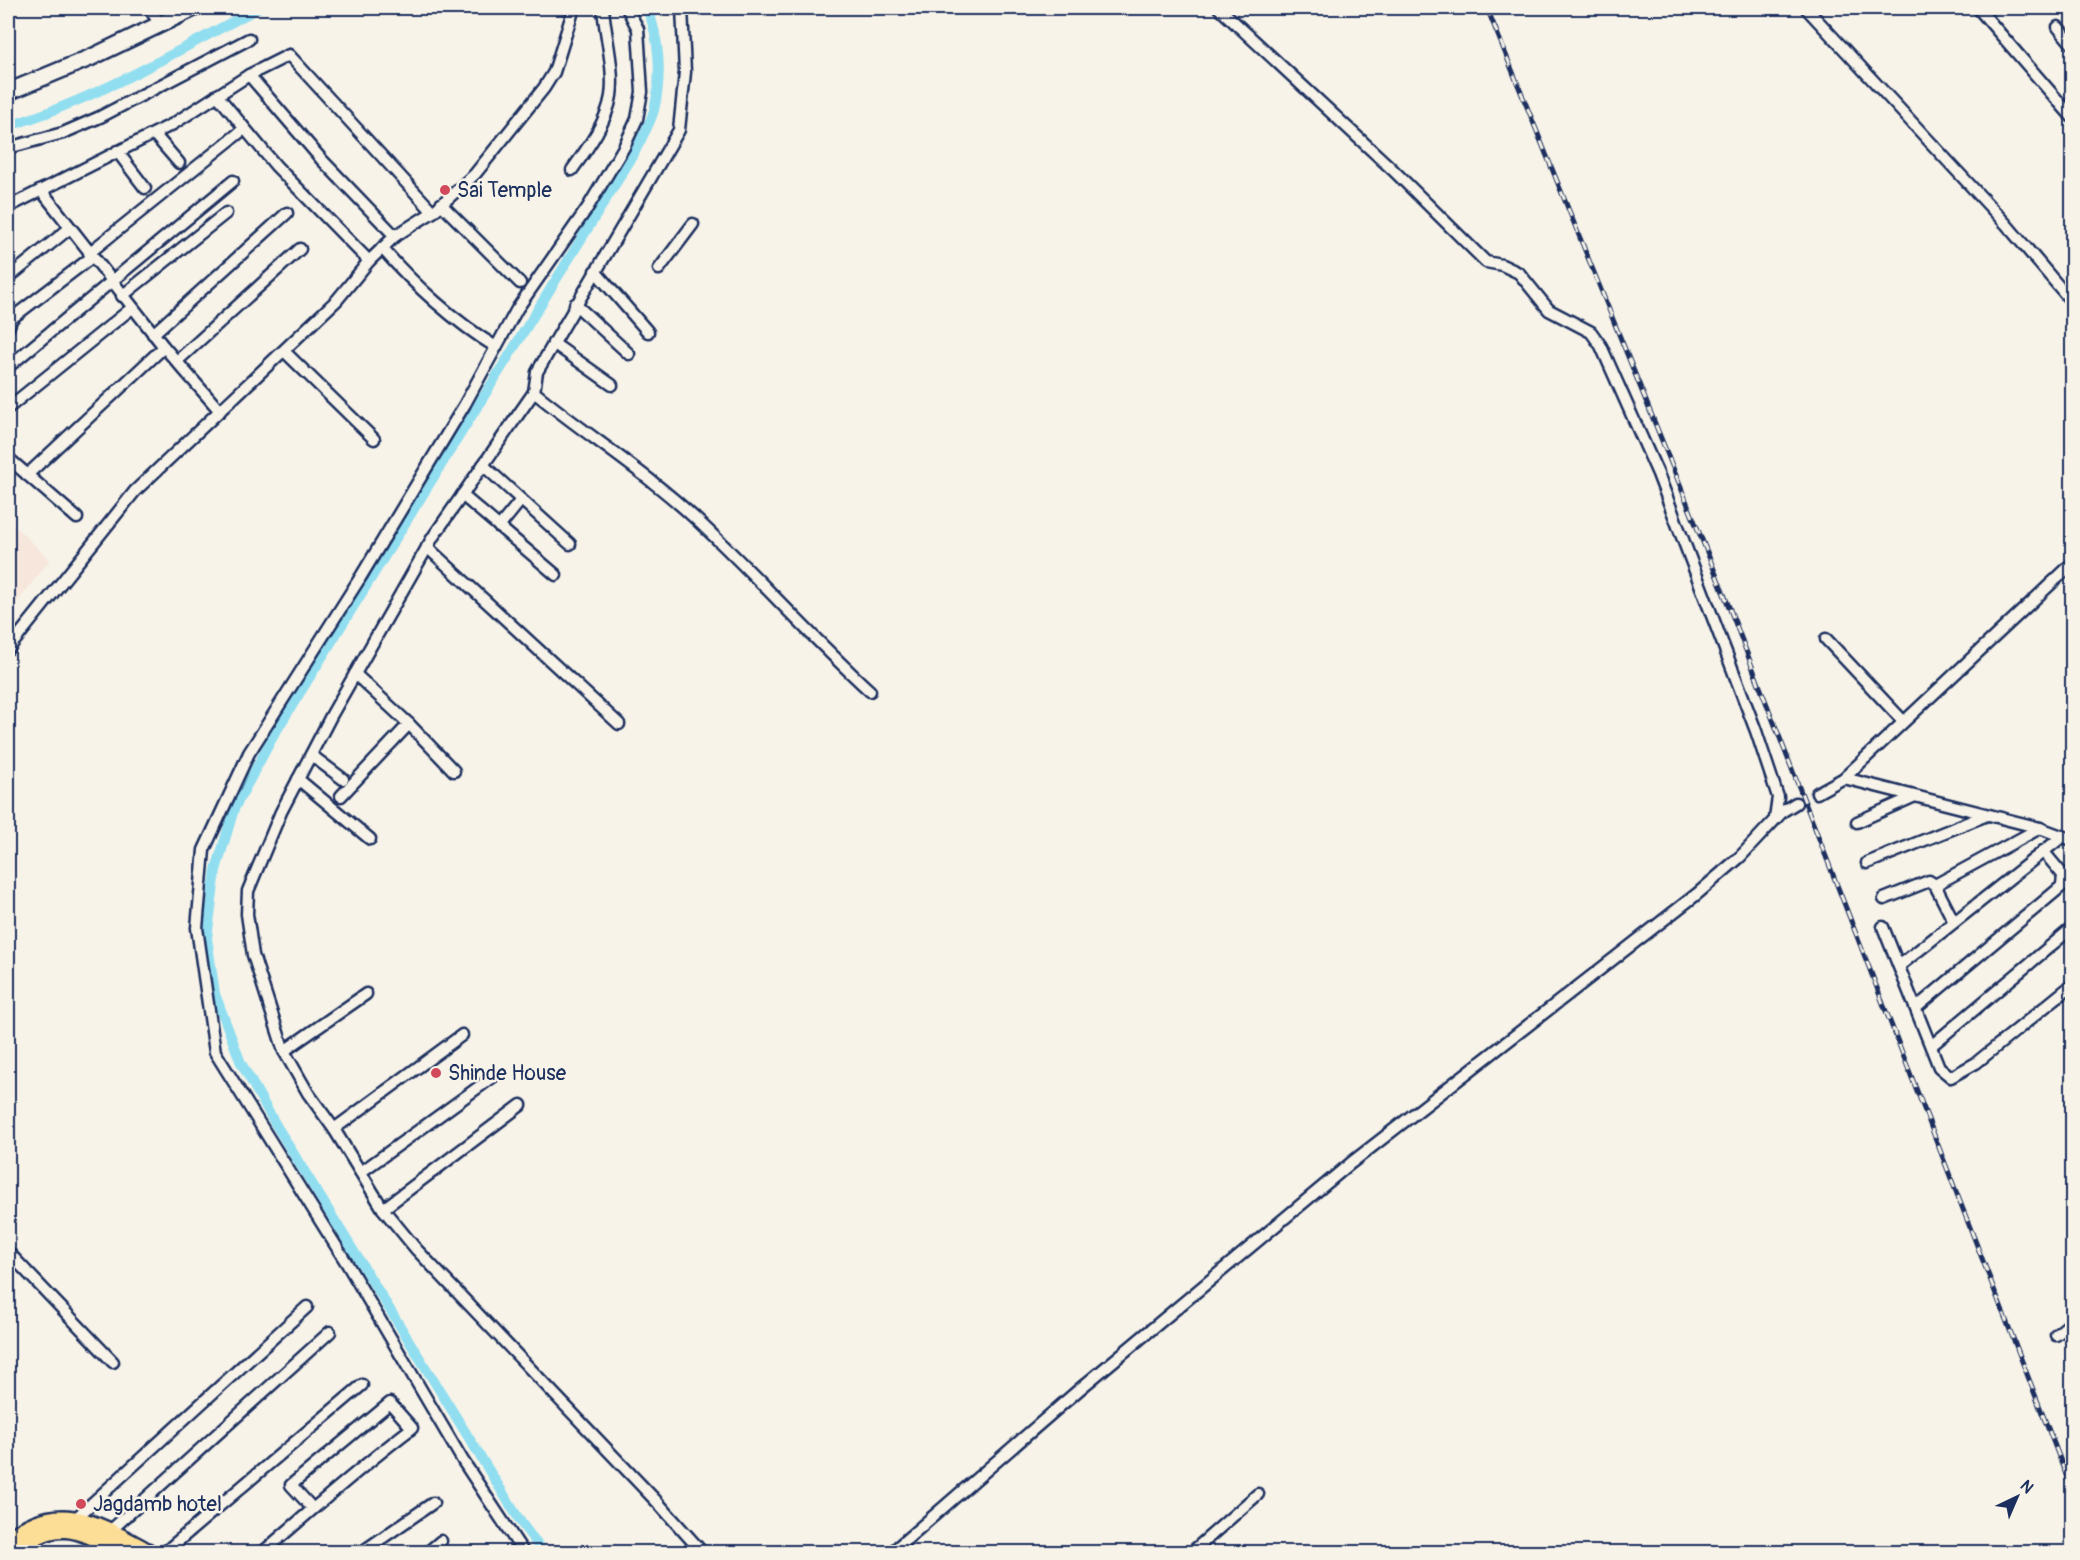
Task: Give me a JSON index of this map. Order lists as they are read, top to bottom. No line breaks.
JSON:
{"places":["Sai Temple","Shinde House","Jagdamb hotel"],"north":"top right"}
